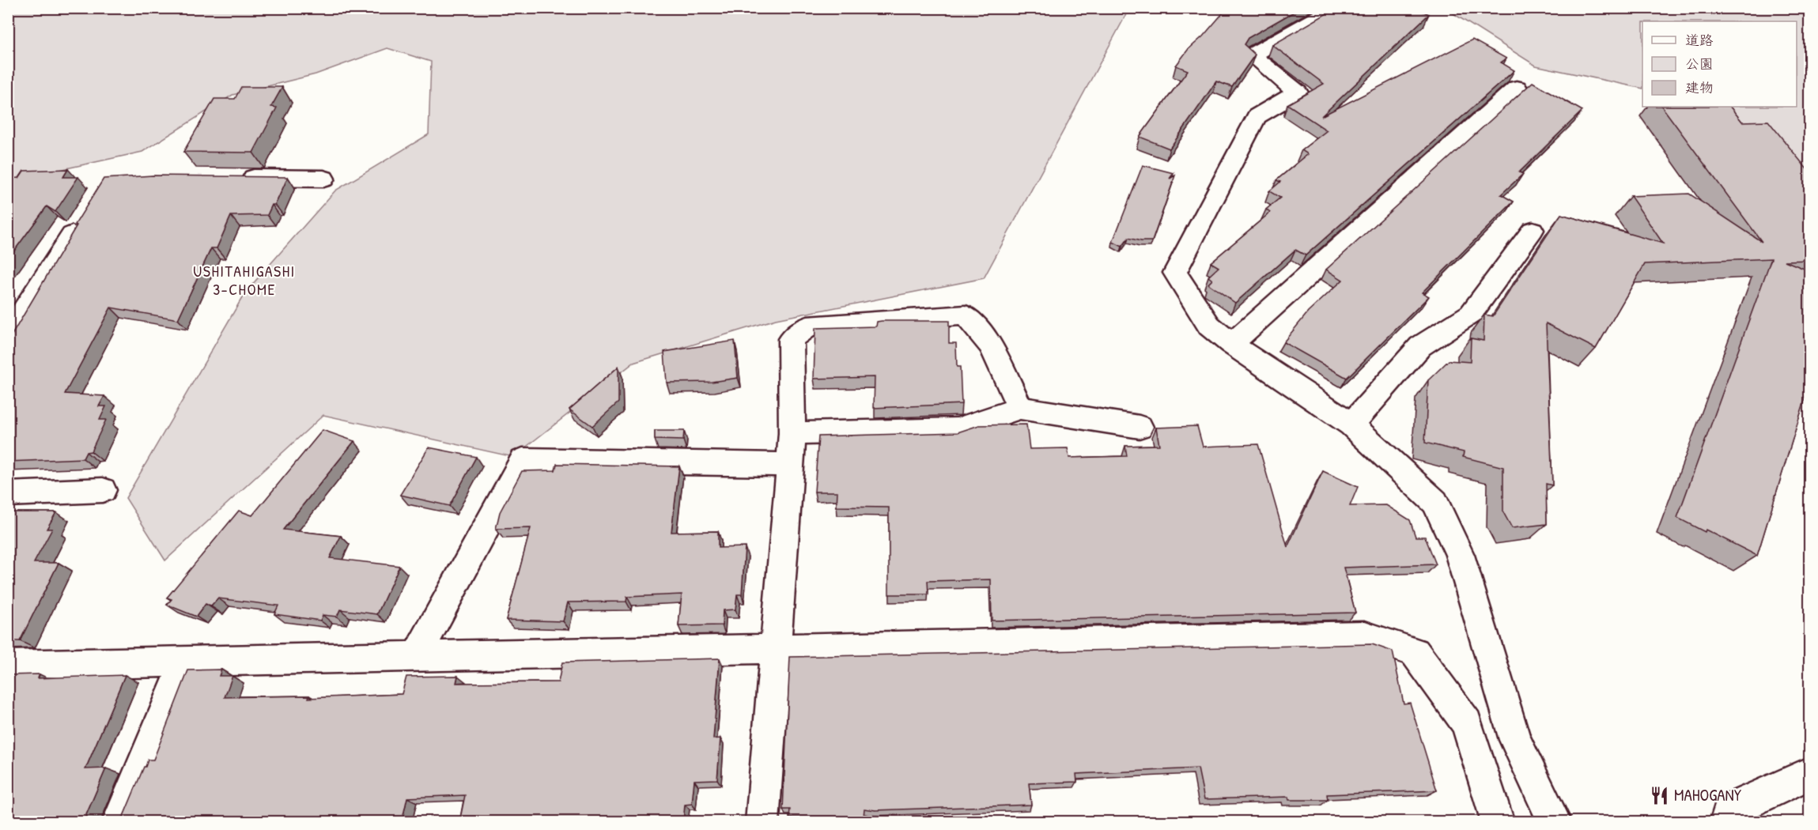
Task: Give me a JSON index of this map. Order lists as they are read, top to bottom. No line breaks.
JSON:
{"districts":["USHITAHIGASHI 3-CHOME"],"places":{"restaurant":["MAHOGANY"]},"legend":["道路","公園","建物"]}
